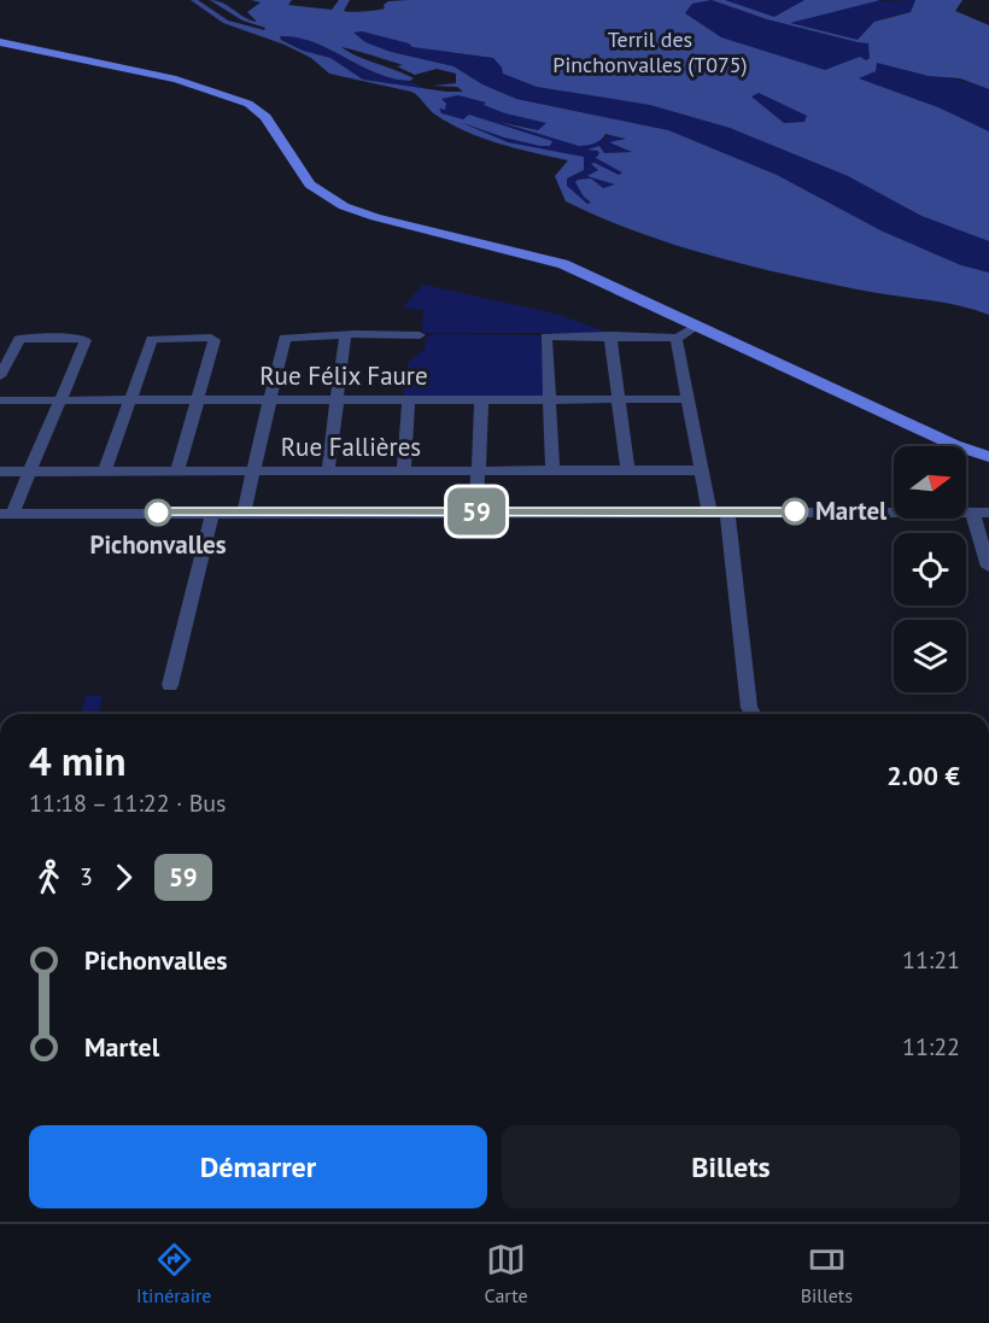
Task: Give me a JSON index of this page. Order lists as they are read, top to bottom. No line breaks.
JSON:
{"streets":{"street":["Rue Félix Faure","Rue Fallières"]},"parks":["Terril des Pinchonvalles (T075)"],"places":["Martel","Pichonvalles"],"lines":["bus line 59"],"north":"right","page":{"on_map":"59","heading":["4 min","11:18 – 11:22 · Bus","2.00 €"],"legs":["3","59"],"list":[{"name":"Pichonvalles","value":"11:21"},{"name":"Martel","value":"11:22"}],"buttons":["Démarrer","Billets"],"tabs":["Itinéraire","Carte","Billets"]}}
